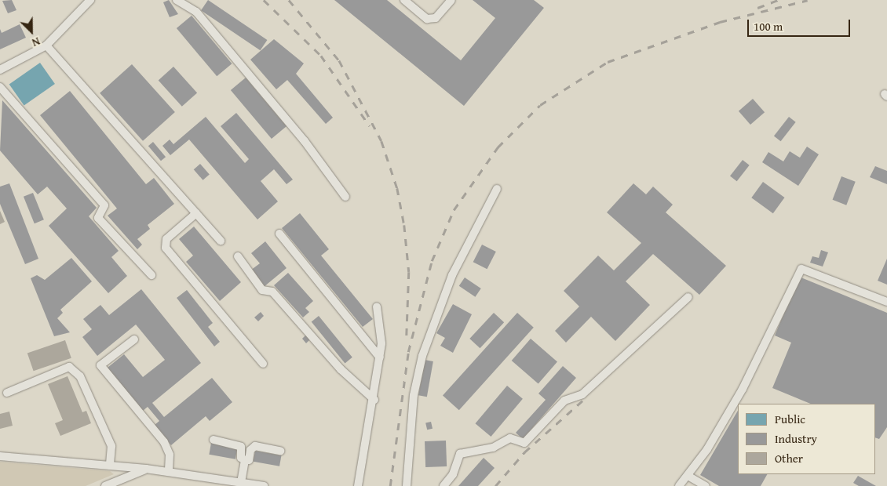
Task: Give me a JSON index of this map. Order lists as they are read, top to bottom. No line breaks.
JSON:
{"legend":["Public","Industry","Other"],"scale_bar":"100 m","north":"bottom right"}
